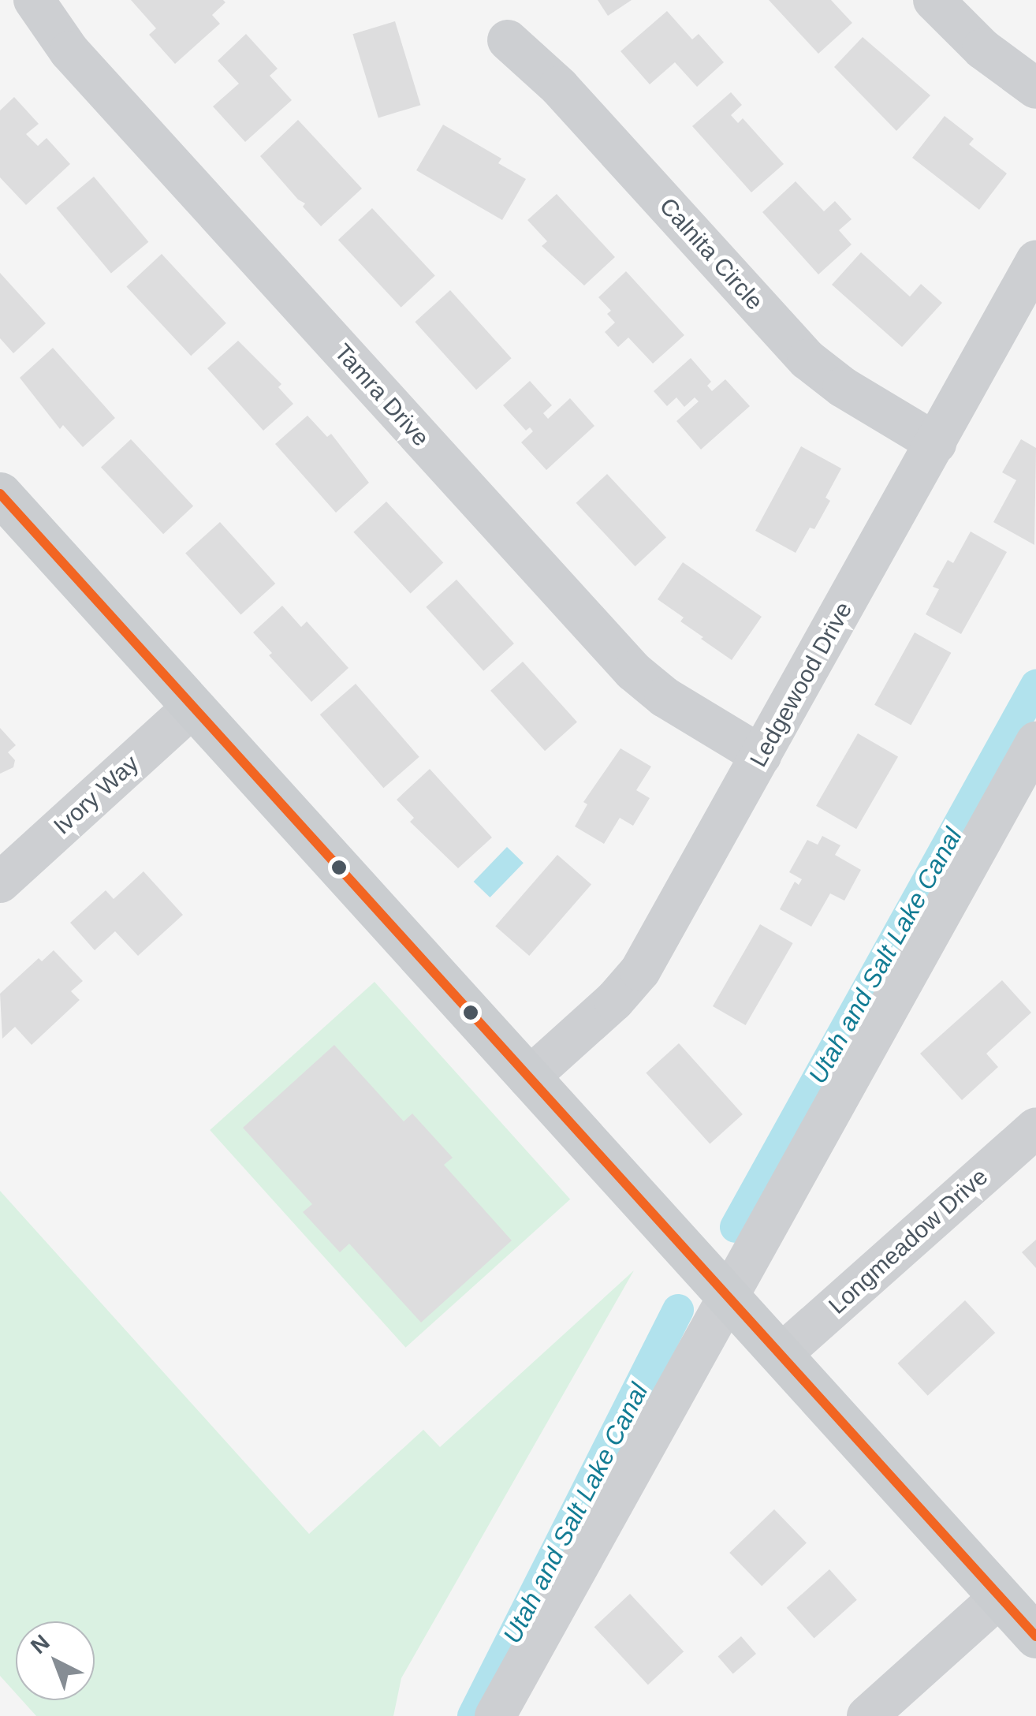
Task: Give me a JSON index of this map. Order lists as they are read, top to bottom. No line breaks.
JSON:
{"streets":{"street":["Calnita Circle","Tamra Drive","Ledgewood Drive","Ivory Way","Longmeadow Drive"]},"crossings":[["Calnita Circle","Ledgewood Drive"],["Tamra Drive","Ledgewood Drive"]],"water":["Utah and Salt Lake Canal"],"north":"top left"}
